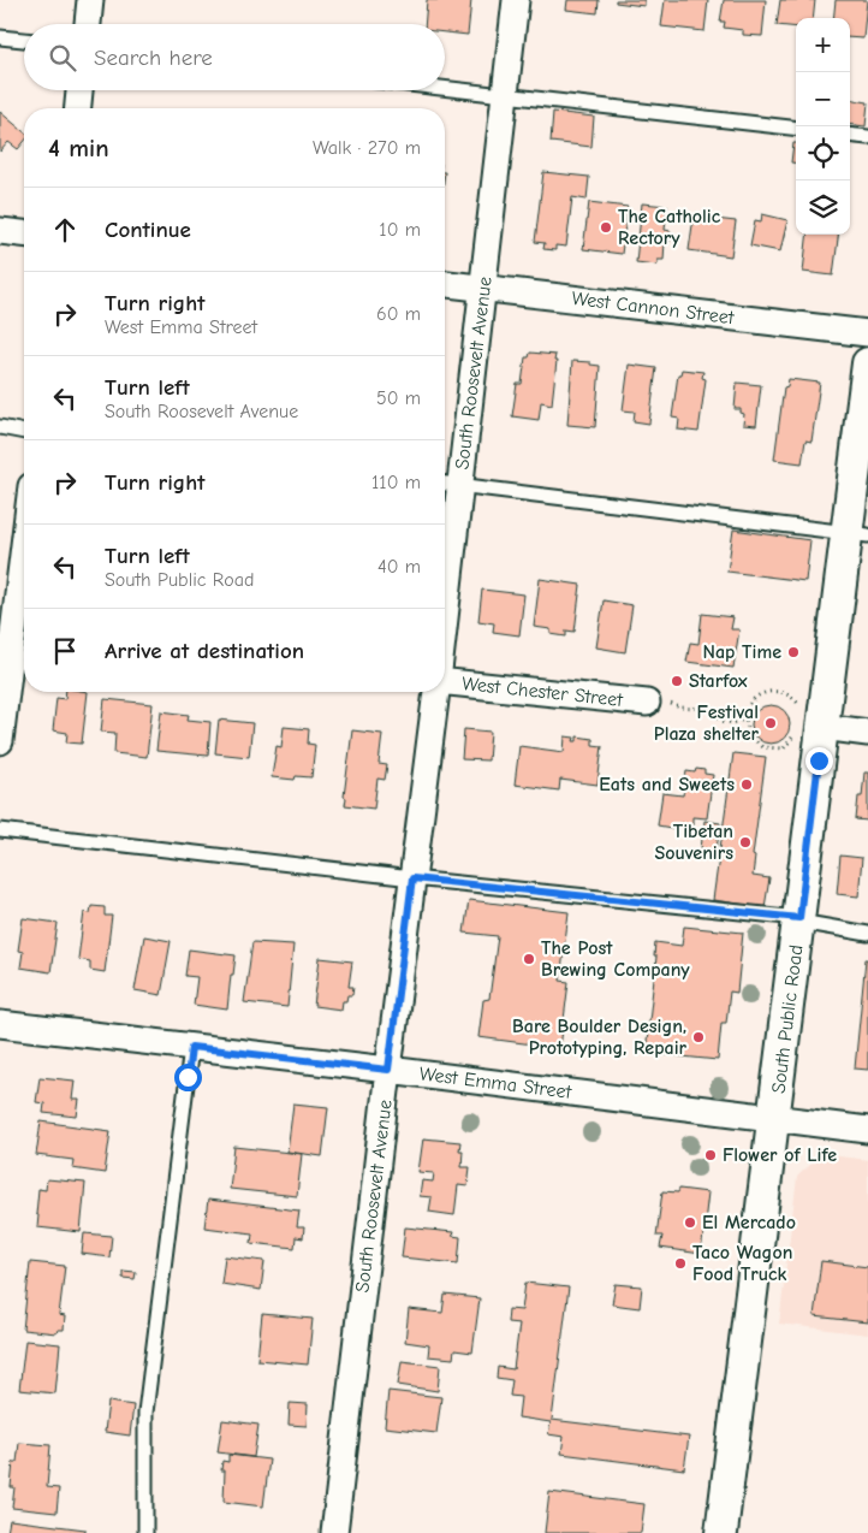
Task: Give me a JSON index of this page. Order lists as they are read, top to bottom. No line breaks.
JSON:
{"streets":{"street":["West Cannon Street","South Roosevelt Avenue","West Chester Street","South Public Road","West Emma Street"]},"crossings":[["West Cannon Street","South Roosevelt Avenue"],["South Roosevelt Avenue","West Emma Street"],["South Public Road","West Emma Street"]],"places":["The Catholic Rectory","Nap Time","Starfox","Festival Plaza shelter","Eats and Sweets","Tibetan Souvenirs","The Post Brewing Company","Bare Boulder Design, Prototyping, Repair","Flower of Life","El Mercado","Taco Wagon Food Truck"],"page":{"map_buttons":["+","−"],"search":"Search here","heading":["4 min","Walk · 270 m"],"list":[["Continue","10 m"],["Turn right","West Emma Street","60 m"],["Turn left","South Roosevelt Avenue","50 m"],["Turn right","110 m"],["Turn left","South Public Road","40 m"],"Arrive at destination"]}}
